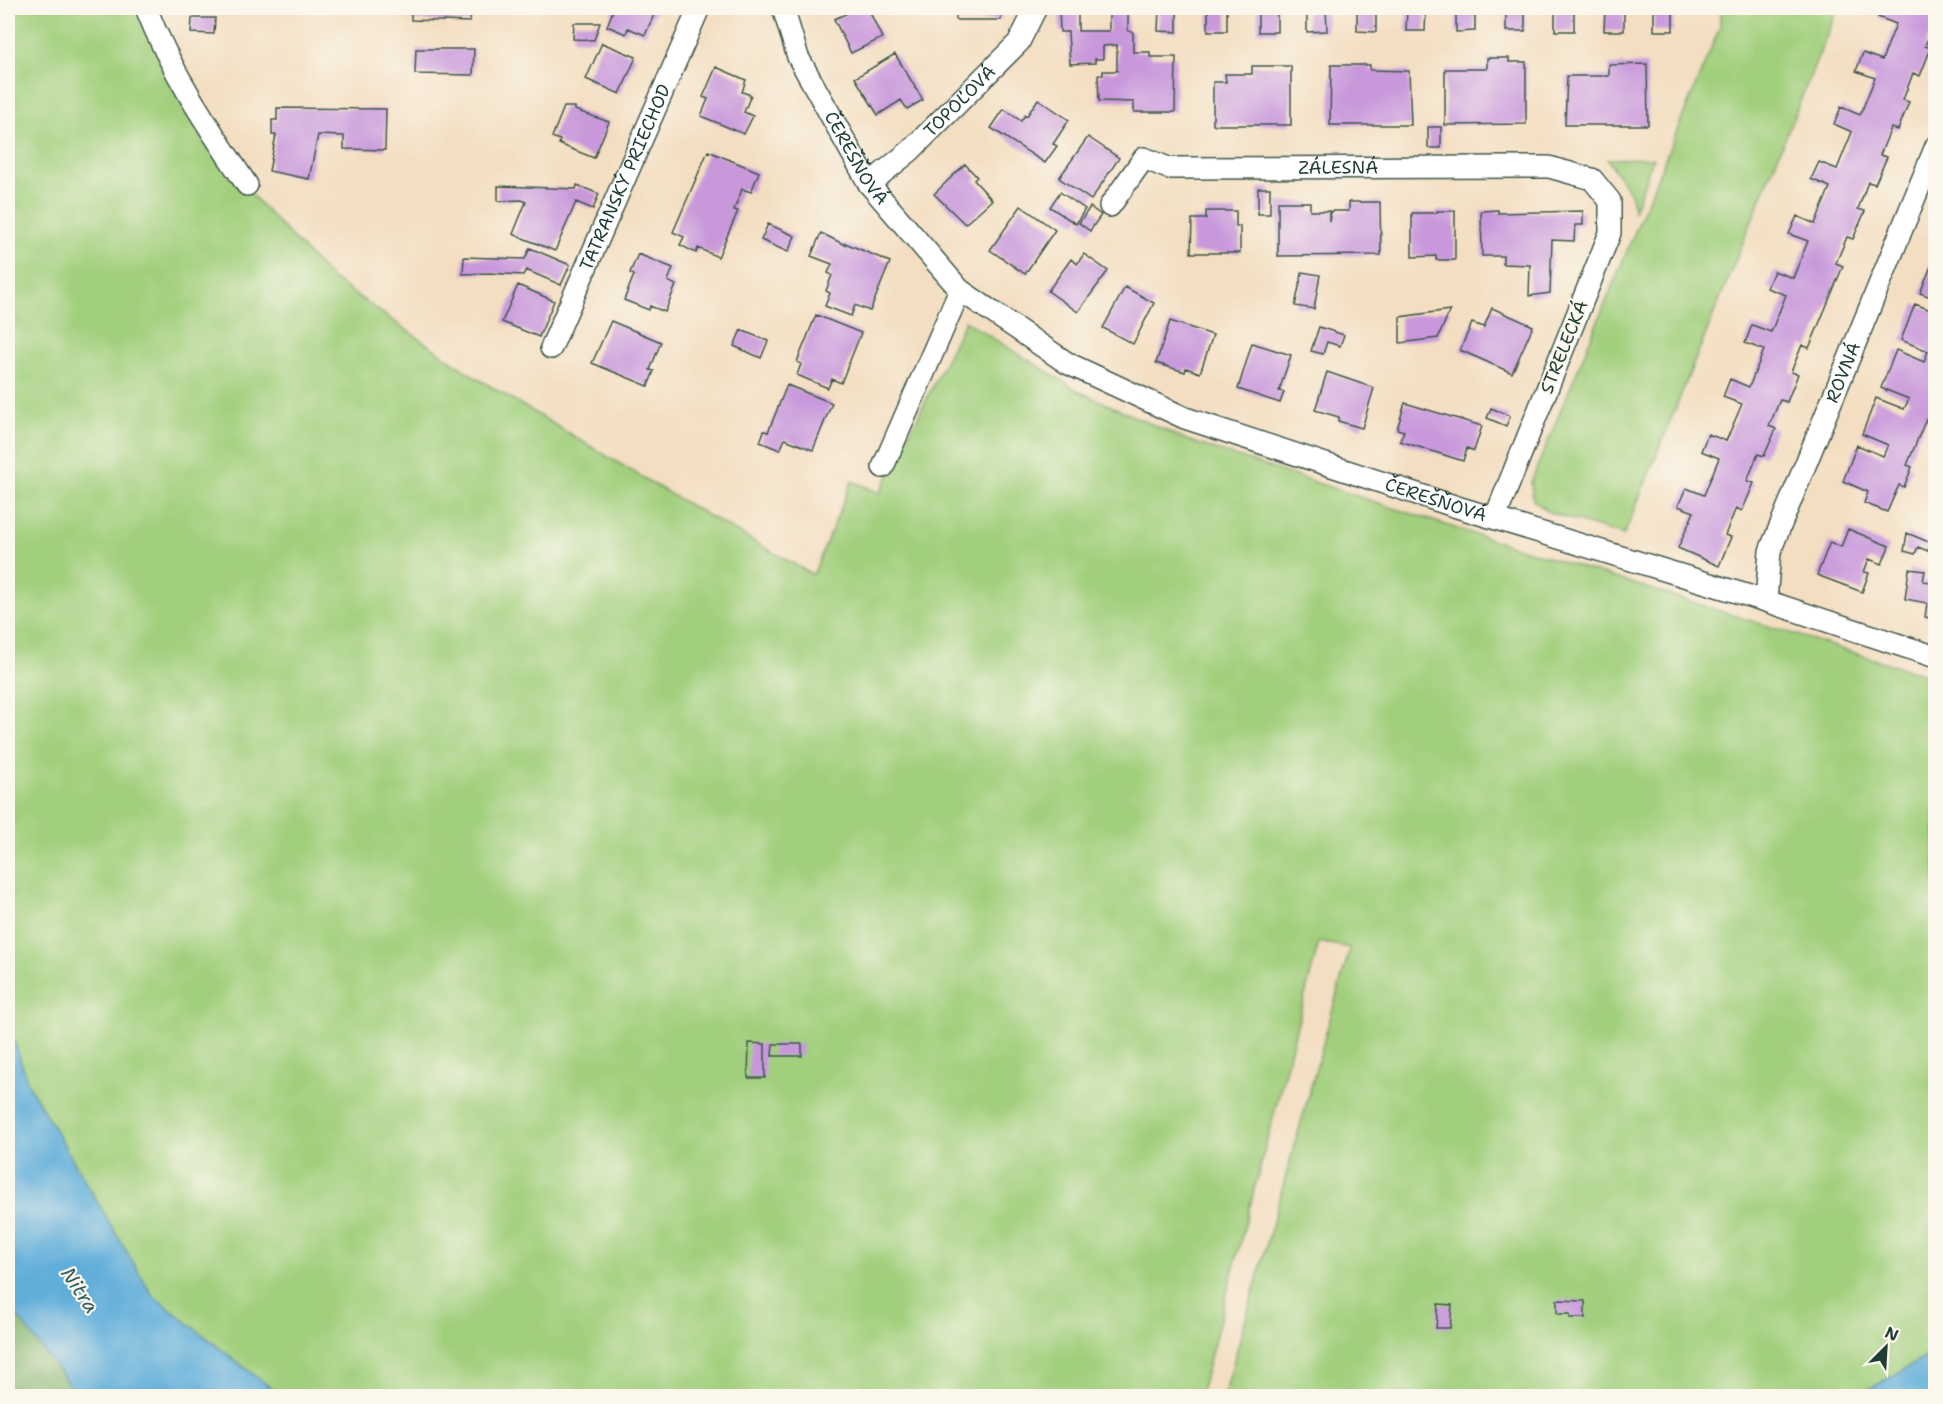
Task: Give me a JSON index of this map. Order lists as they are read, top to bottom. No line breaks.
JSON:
{"streets":{"street":["TOPOĽOVÁ","ČEREŠŇOVÁ","ZÁLESNÁ","TATRANSKÝ PRIECHOD","STRELECKÁ","ROVNÁ"]},"crossings":[["TOPOĽOVÁ","ČEREŠŇOVÁ"],["ČEREŠŇOVÁ","STRELECKÁ"],["ČEREŠŇOVÁ","ROVNÁ"],["ZÁLESNÁ","STRELECKÁ"]],"water":["Nitra"],"north":"top right"}
